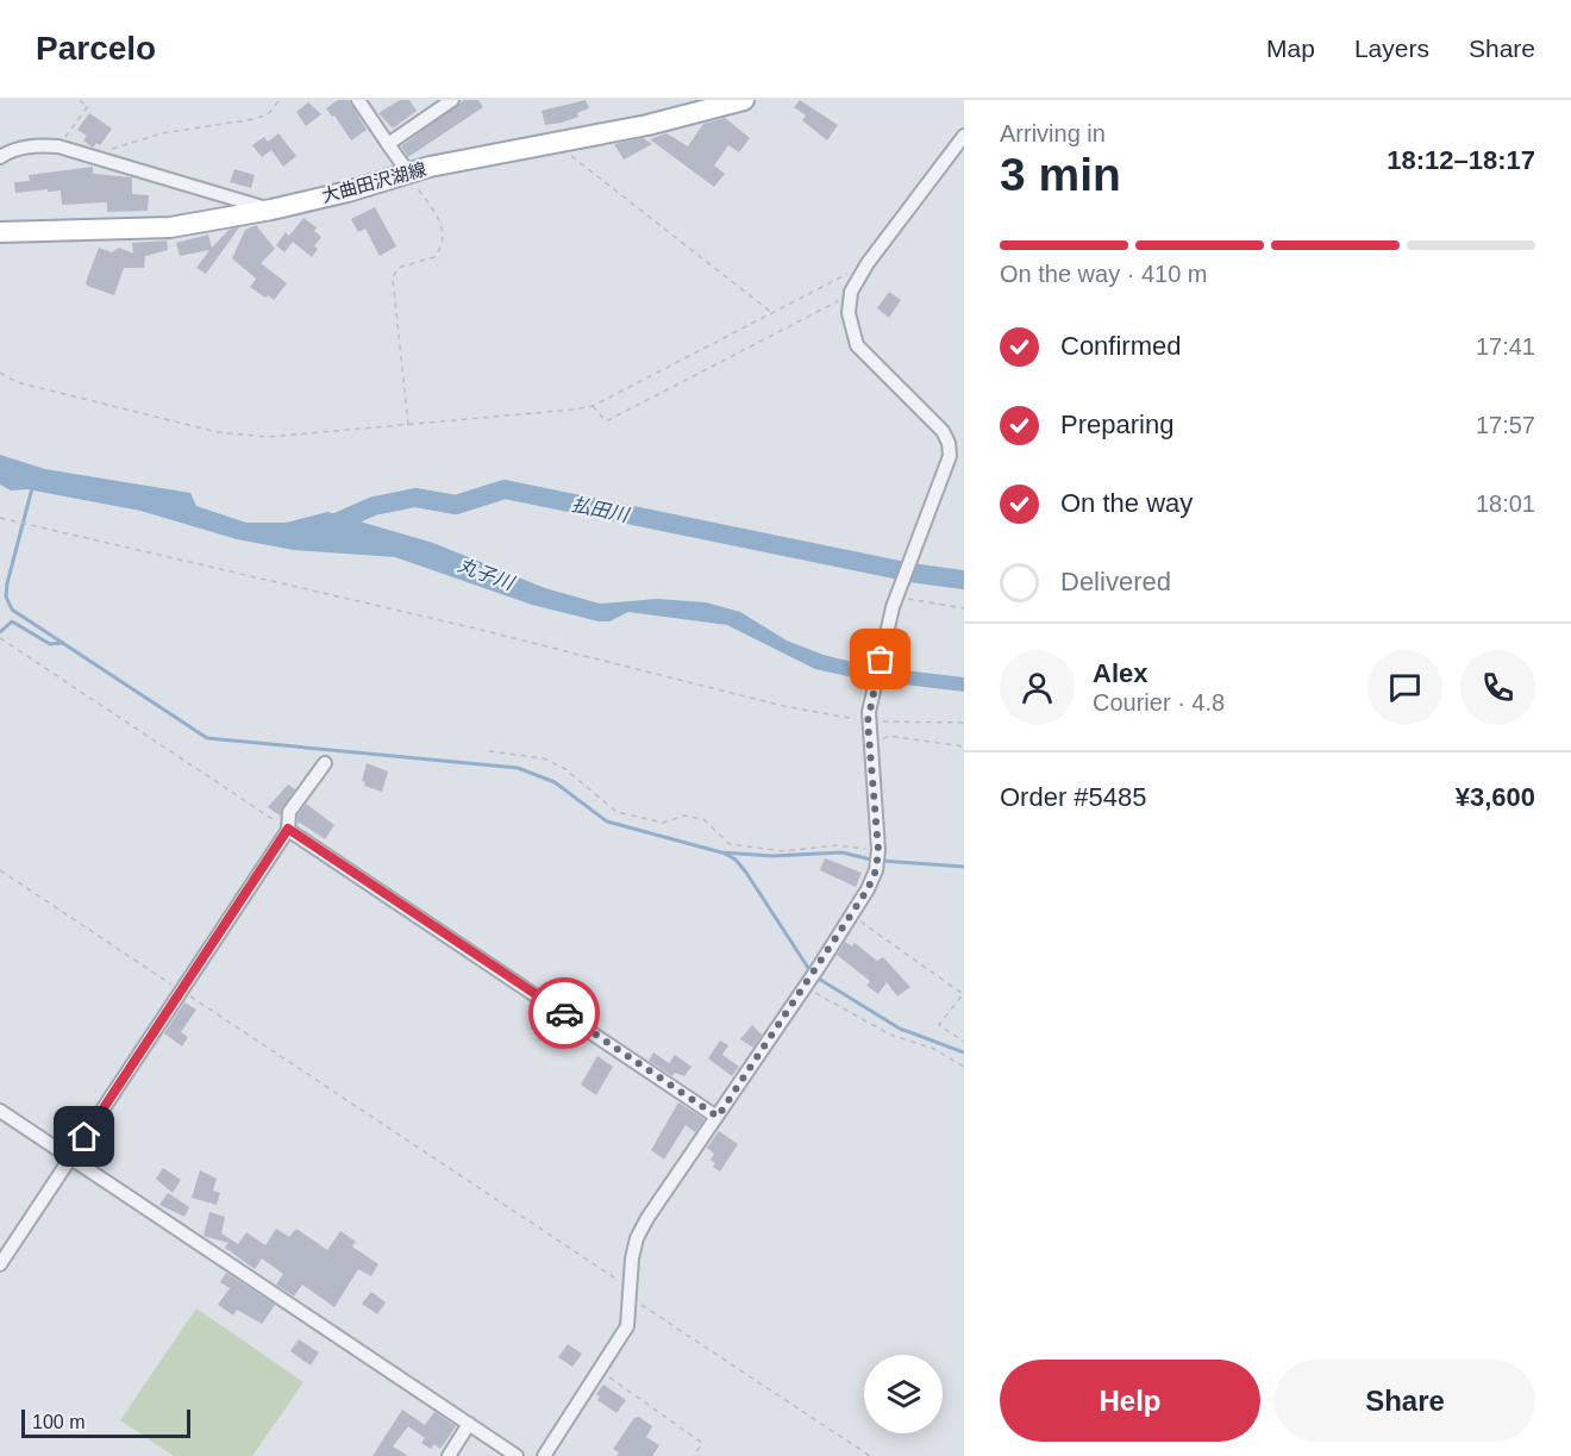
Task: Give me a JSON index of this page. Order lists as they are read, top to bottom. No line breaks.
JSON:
{"streets":{"main road":["大曲田沢湖線"]},"water":["払田川","丸子川"],"scale_bar":"100 m","page":{"header":"Parcelo","nav":["Map","Layers","Share"],"heading":["3 min","Arriving in","18:12–18:17"],"panel":["Alex","Courier · 4.8","Order #5485","¥3,600"],"bar":"On the way · 410 m","list":[["Confirmed","17:41"],["Preparing","17:57"],["On the way","18:01"],"Delivered"],"buttons":["Help","Share"],"scale":"100 m"}}
